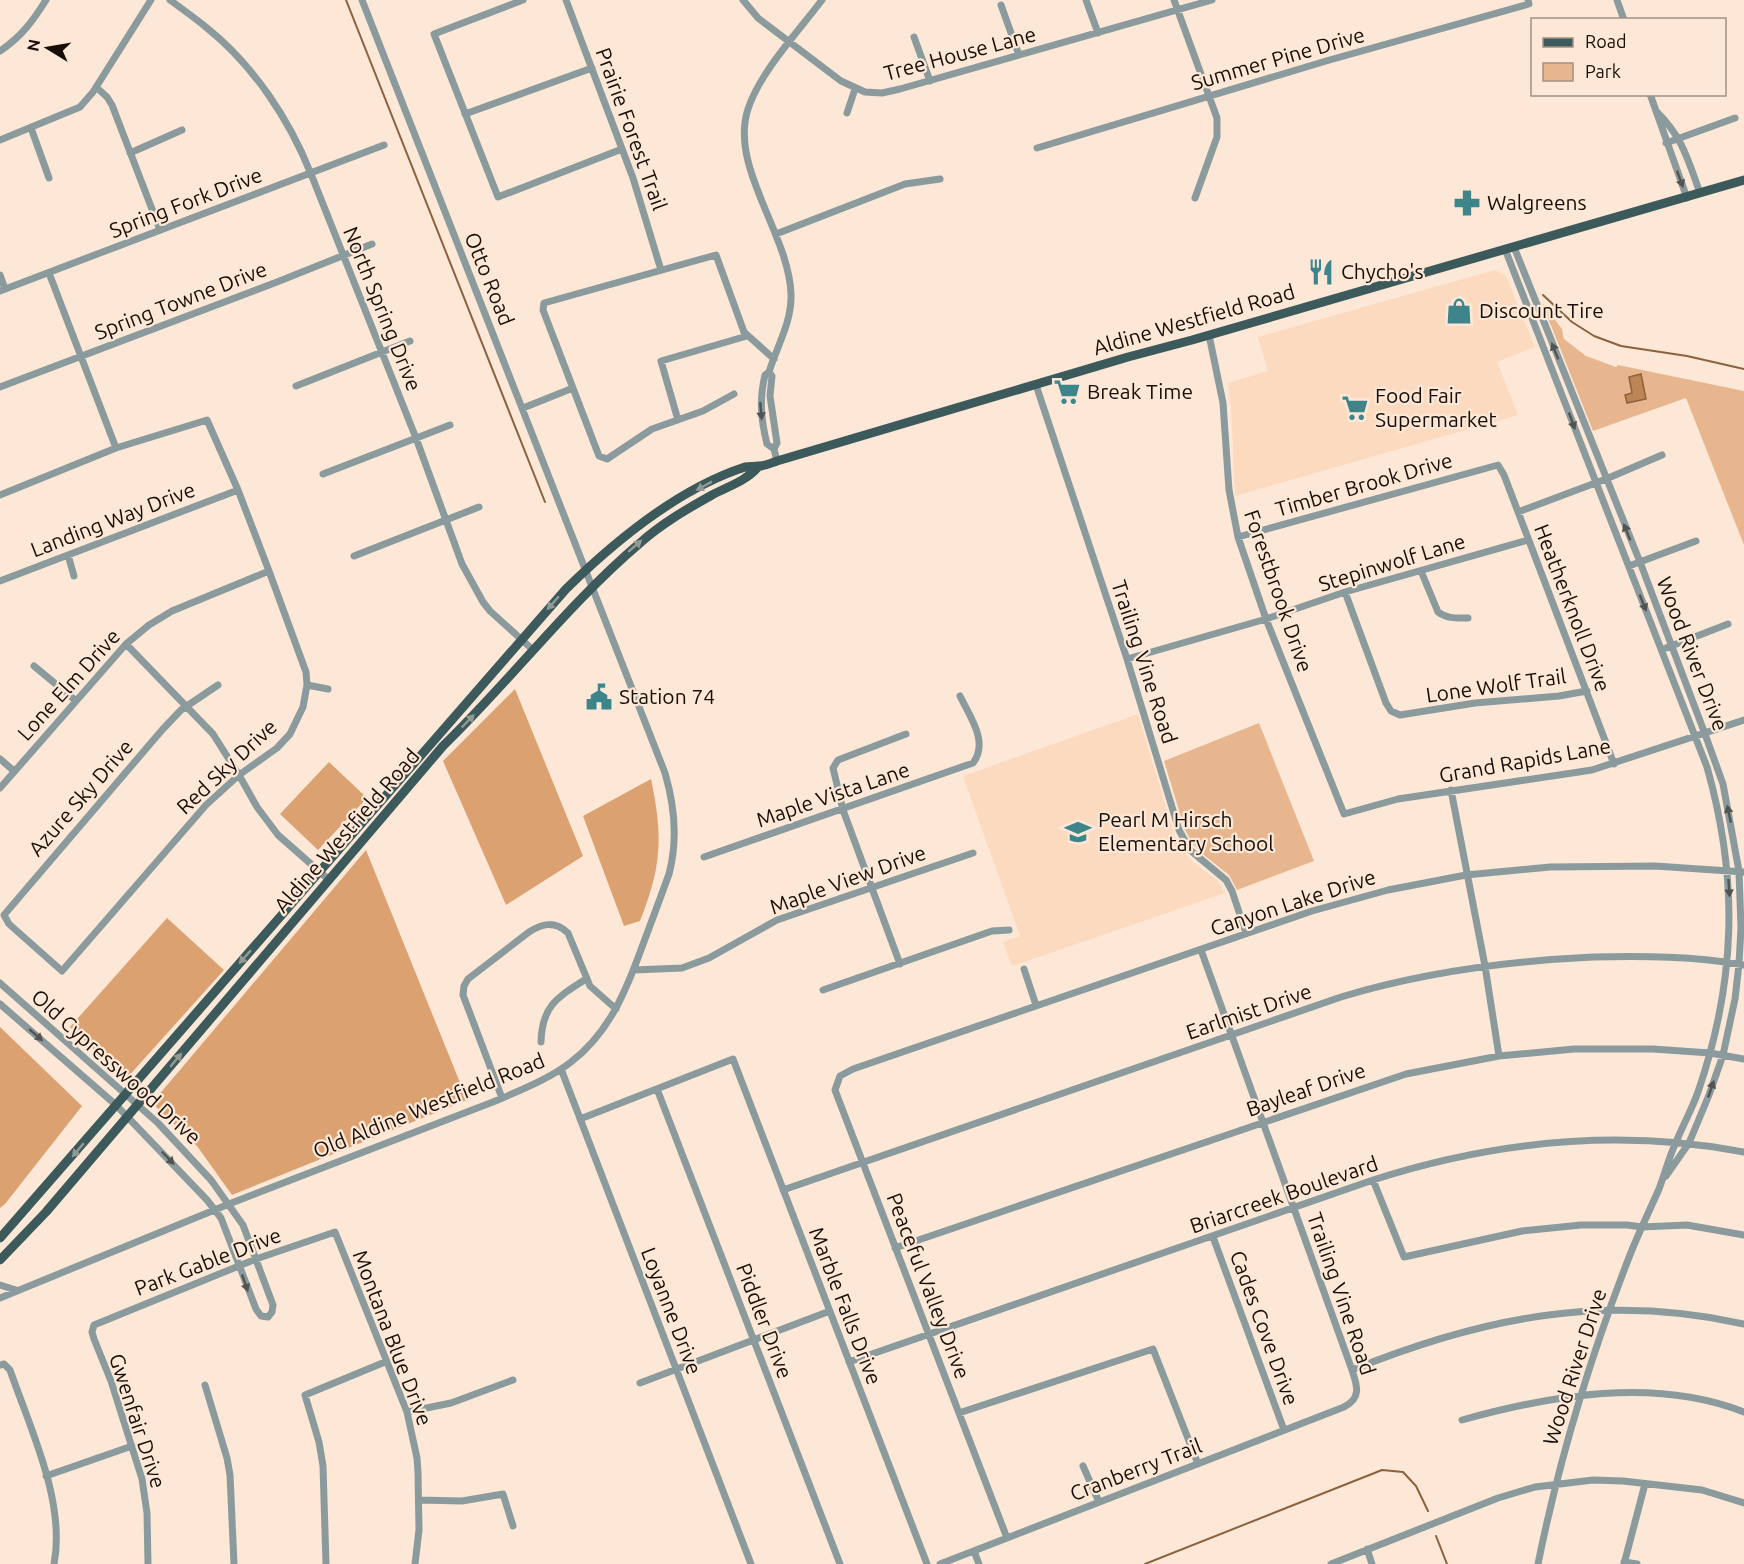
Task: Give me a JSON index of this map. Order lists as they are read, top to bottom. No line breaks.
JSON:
{"streets":{"main road":["Aldine Westfield Road"],"street":["Tree House Lane","Summer Pine Drive","Prairie Forest Trail","Spring Fork Drive","Otto Road","Spring Towne Drive","North Spring Drive","Timber Brook Drive","Landing Way Drive","Stepinwolf Lane","Forestbrook Drive","Heatherknoll Drive","Wood River Drive","Trailing Vine Road","Lone Elm Drive","Lone Wolf Trail","Grand Rapids Lane","Red Sky Drive","Maple Vista Lane","Azure Sky Drive","Maple View Drive","Canyon Lake Drive","Earlmist Drive","Old Cypresswood Drive","Bayleaf Drive","Old Aldine Westfield Road","Briarcreek Boulevard","Park Gable Drive","Peaceful Valley Drive","Marble Falls Drive","Loyanne Drive","Piddler Drive","Cades Cove Drive","Montana Blue Drive","Gwenfair Drive","Cranberry Trail"]},"crossings":[["Spring Fork Drive","North Spring Drive"],["Otto Road","Aldine Westfield Road"],["Otto Road","Old Aldine Westfield Road"],["Spring Towne Drive","North Spring Drive"],["North Spring Drive","Aldine Westfield Road"],["Aldine Westfield Road","Forestbrook Drive"],["Aldine Westfield Road","Wood River Drive"],["Aldine Westfield Road","Trailing Vine Road"],["Aldine Westfield Road","Old Cypresswood Drive"],["Aldine Westfield Road","Old Aldine Westfield Road"],["Timber Brook Drive","Forestbrook Drive"],["Timber Brook Drive","Heatherknoll Drive"],["Landing Way Drive","Red Sky Drive"],["Stepinwolf Lane","Forestbrook Drive"],["Stepinwolf Lane","Heatherknoll Drive"],["Stepinwolf Lane","Trailing Vine Road"],["Stepinwolf Lane","Lone Wolf Trail"],["Forestbrook Drive","Grand Rapids Lane"],["Heatherknoll Drive","Lone Wolf Trail"],["Heatherknoll Drive","Grand Rapids Lane"],["Wood River Drive","Grand Rapids Lane"],["Wood River Drive","Canyon Lake Drive"],["Wood River Drive","Earlmist Drive"],["Wood River Drive","Bayleaf Drive"],["Wood River Drive","Briarcreek Boulevard"],["Trailing Vine Road","Canyon Lake Drive"],["Trailing Vine Road","Earlmist Drive"],["Trailing Vine Road","Bayleaf Drive"],["Trailing Vine Road","Briarcreek Boulevard"],["Trailing Vine Road","Cranberry Trail"],["Lone Elm Drive","Red Sky Drive"],["Red Sky Drive","Azure Sky Drive"],["Maple View Drive","Old Aldine Westfield Road"],["Canyon Lake Drive","Peaceful Valley Drive"],["Earlmist Drive","Peaceful Valley Drive"],["Earlmist Drive","Marble Falls Drive"],["Old Cypresswood Drive","Old Aldine Westfield Road"],["Old Cypresswood Drive","Park Gable Drive"],["Bayleaf Drive","Peaceful Valley Drive"],["Old Aldine Westfield Road","Loyanne Drive"],["Briarcreek Boulevard","Peaceful Valley Drive"],["Briarcreek Boulevard","Marble Falls Drive"],["Briarcreek Boulevard","Cades Cove Drive"],["Park Gable Drive","Montana Blue Drive"],["Park Gable Drive","Gwenfair Drive"],["Peaceful Valley Drive","Cranberry Trail"],["Marble Falls Drive","Piddler Drive"],["Cades Cove Drive","Cranberry Trail"]],"places":{"pharmacy":["Walgreens"],"restaurant":["Chycho's"],"shop":["Discount Tire"],"supermarket":["Break Time","Food Fair Supermarket"],"public building":["Station 74"],"school or university":["Pearl M Hirsch Elementary School"]},"legend":["Road","Park"],"north":"left"}
